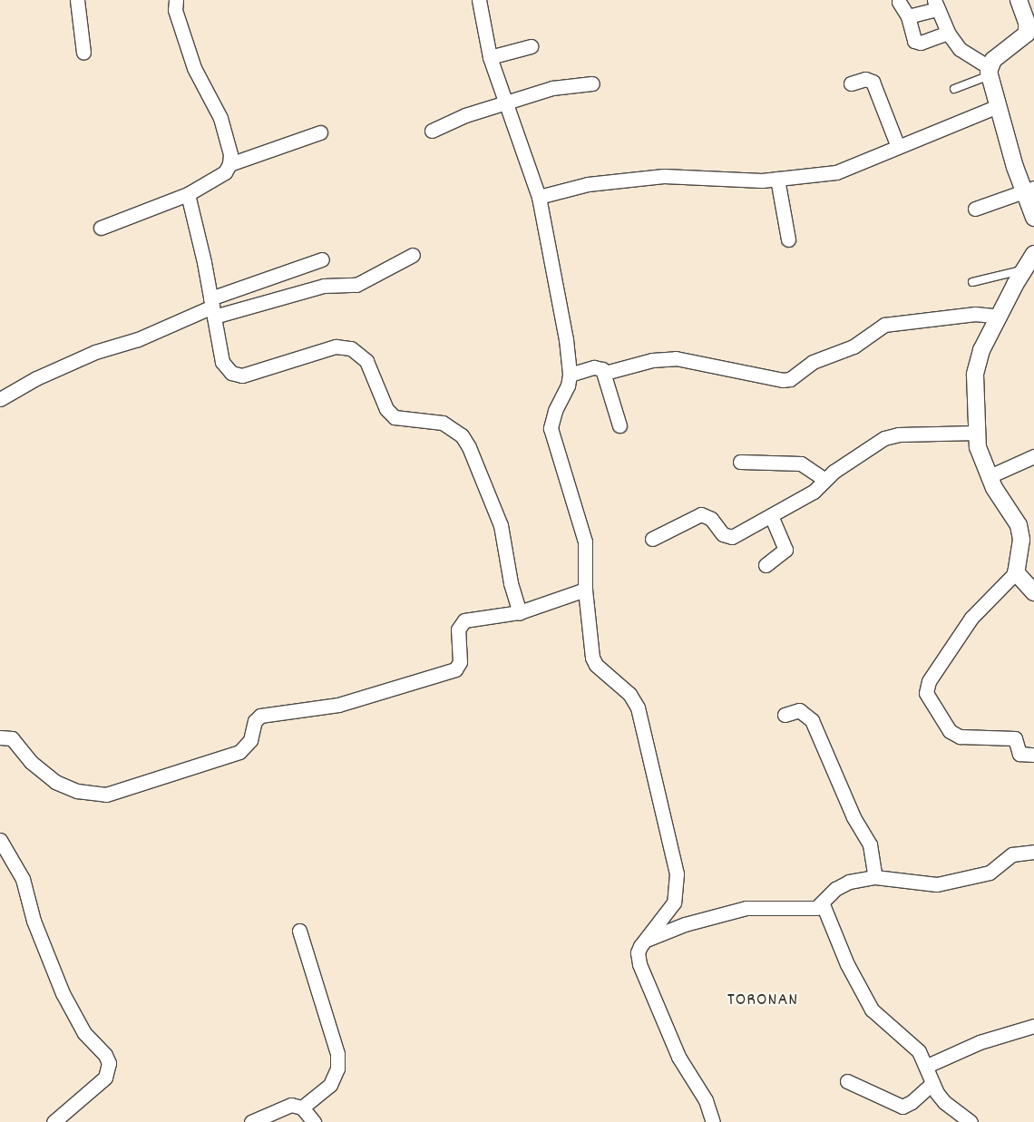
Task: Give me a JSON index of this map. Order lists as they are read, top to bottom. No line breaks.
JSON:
{"districts":["TORONAN"]}
